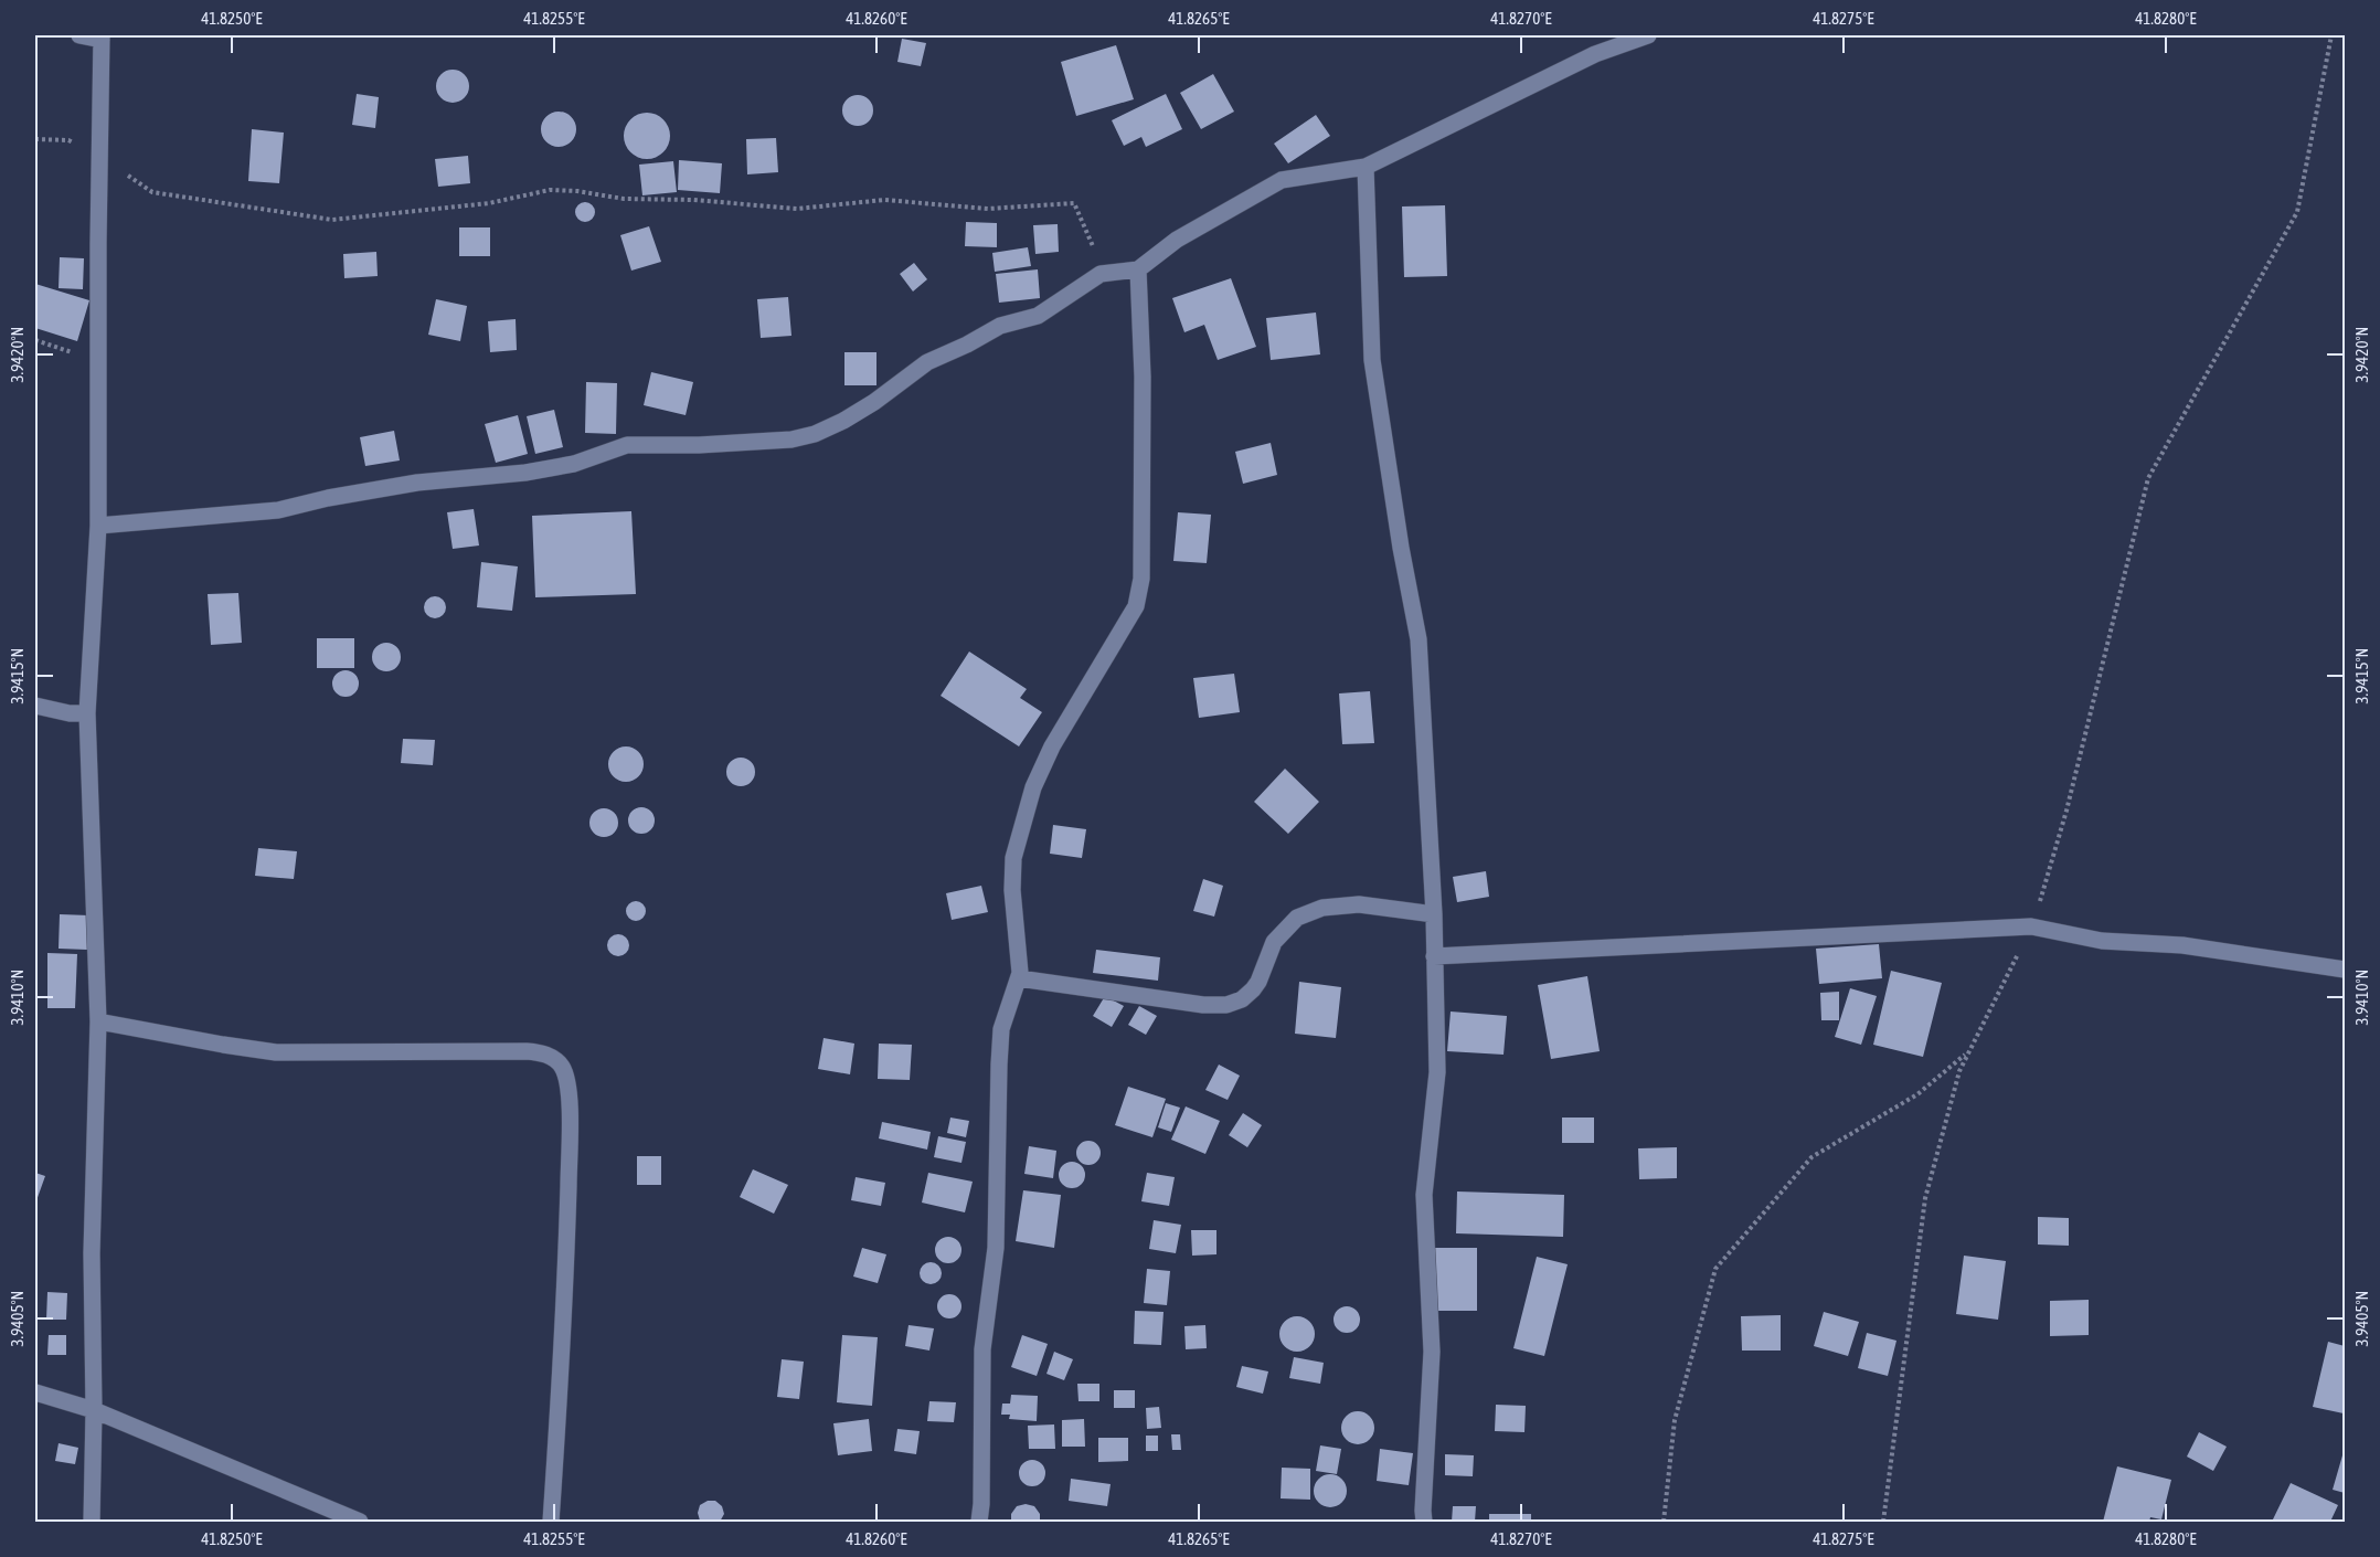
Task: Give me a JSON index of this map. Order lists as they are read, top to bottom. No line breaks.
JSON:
{"coordinates":["41.8250°E","41.8255°E","41.8260°E","41.8265°E","41.8270°E","41.8275°E","41.8280°E","3.9420°N","3.9415°N","3.9410°N","3.9405°N"]}
